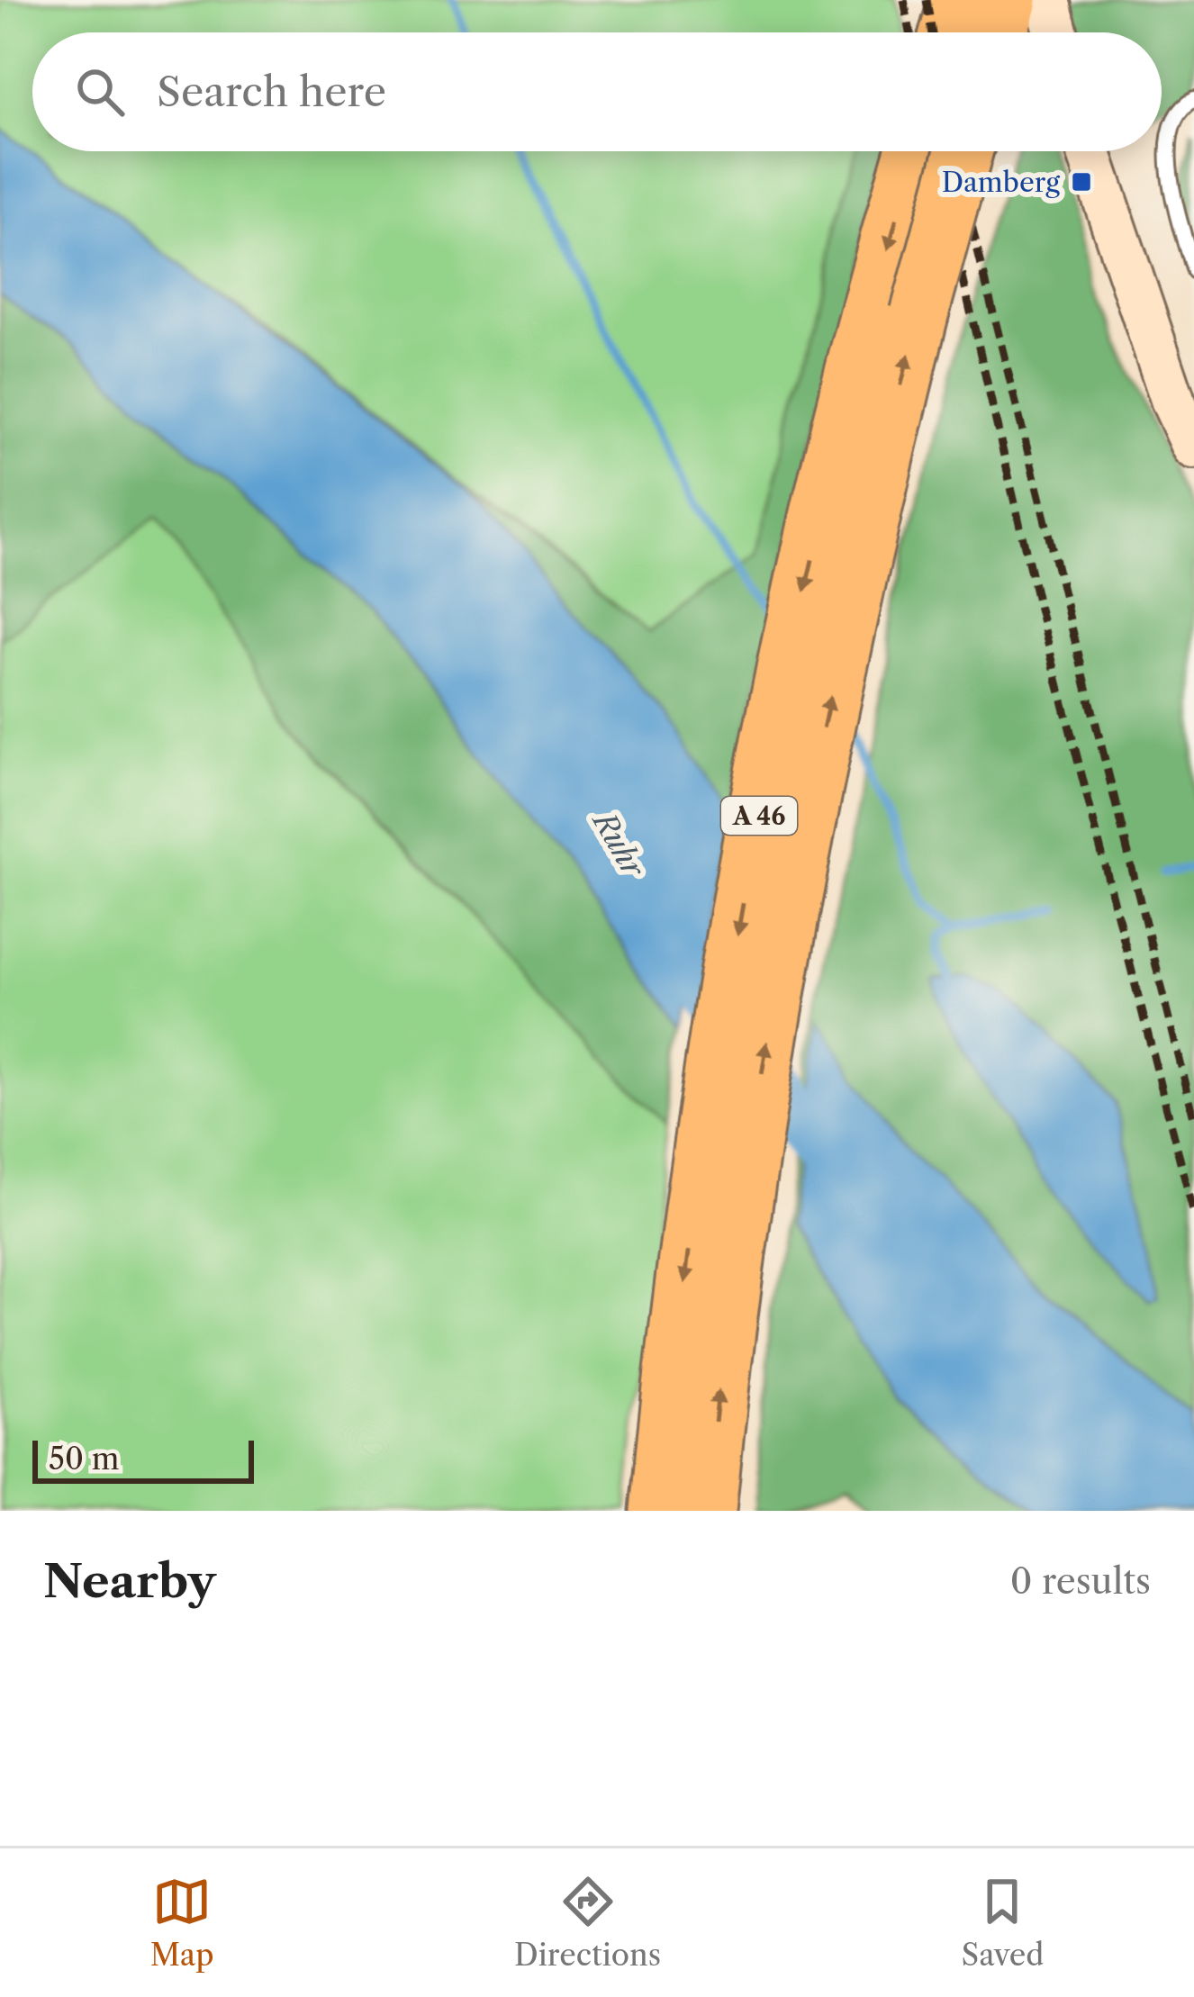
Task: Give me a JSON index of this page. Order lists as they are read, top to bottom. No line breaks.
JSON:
{"streets":{"highway":["A 46"]},"water":["Ruhr"],"places":{"transit":["Damberg"]},"scale_bar":"50 m","page":{"search":"Search here","scale":"50 m","heading":["Nearby","0 results"],"nav":["Map","Directions","Saved"]}}
